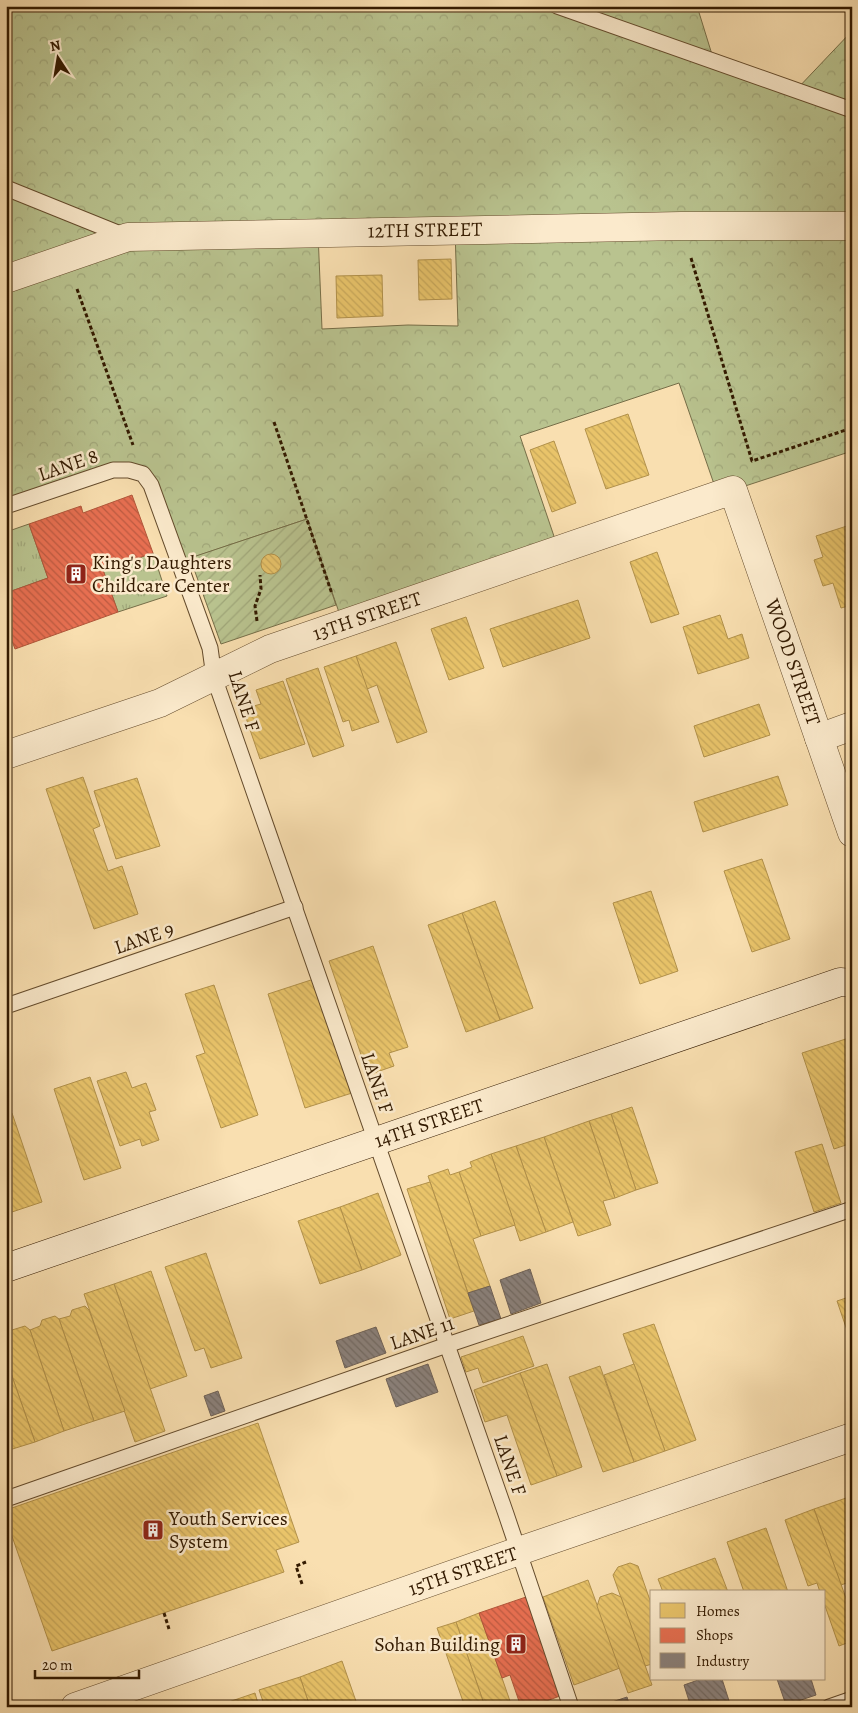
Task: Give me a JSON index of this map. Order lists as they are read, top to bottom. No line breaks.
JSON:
{"streets":{"street":["12TH STREET","13TH STREET","WOOD STREET","14TH STREET","15TH STREET"],"lane":["LANE 8","LANE F","LANE 9","LANE 11"]},"crossings":[["LANE 8","LANE F"],["13TH STREET","WOOD STREET"],["13TH STREET","LANE F"],["LANE F","LANE 9"],["LANE F","14TH STREET"],["LANE F","LANE 11"],["LANE F","15TH STREET"]],"places":{"building":["King's Daughters Childcare Center","Youth Services System","Sohan Building"]},"legend":["Homes","Shops","Industry"],"scale_bar":"20 m","north":"top"}
